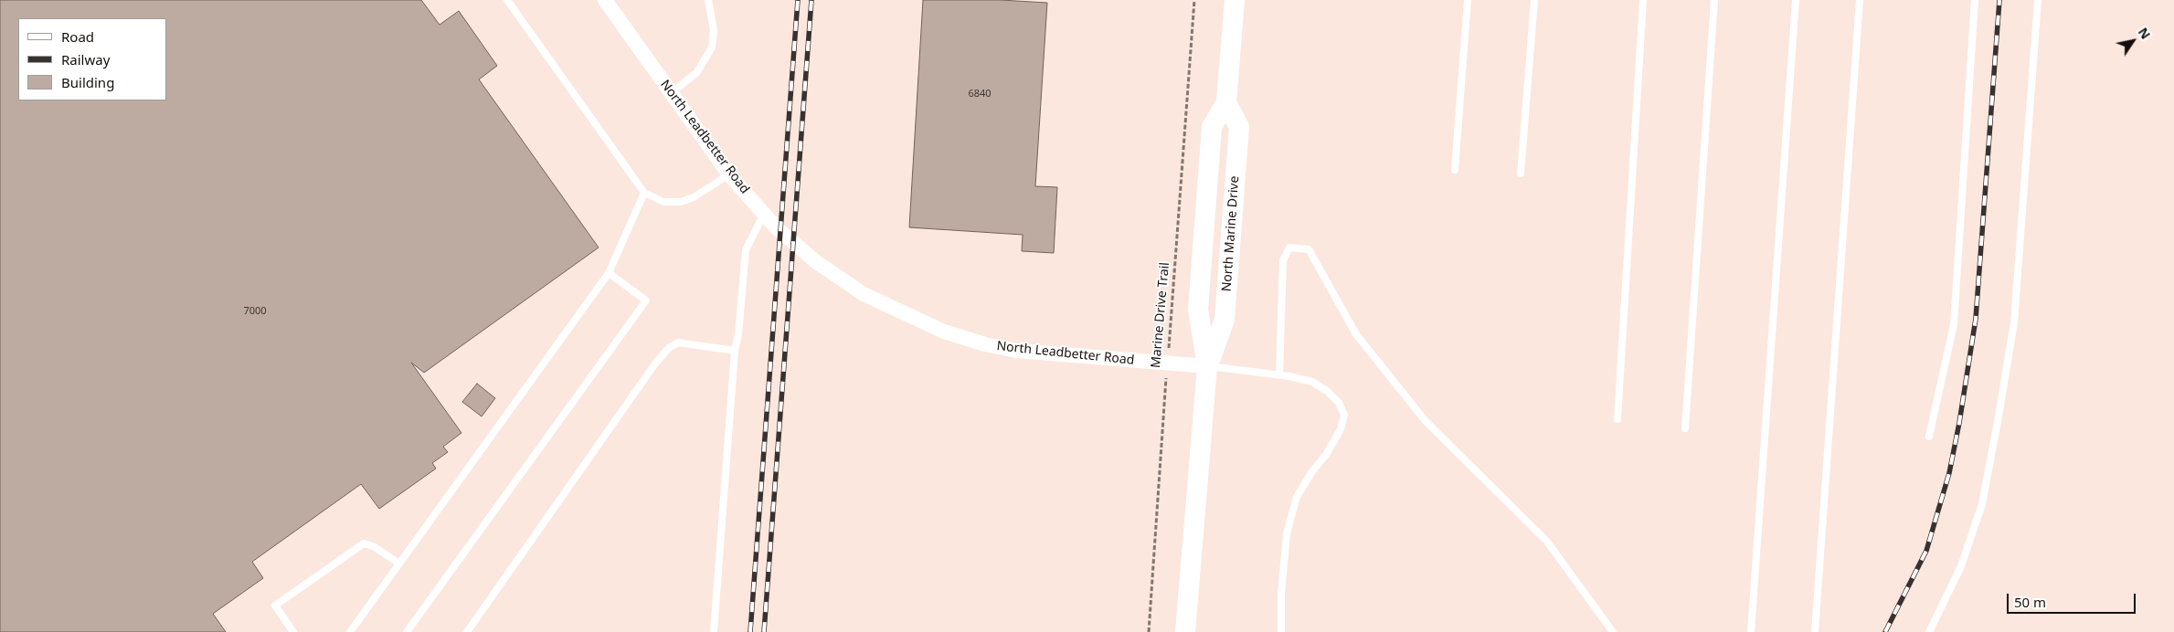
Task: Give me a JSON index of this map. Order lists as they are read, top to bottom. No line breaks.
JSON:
{"streets":{"main road":["North Marine Drive"],"street":["North Leadbetter Road"],"path":["Marine Drive Trail"]},"crossings":[["North Leadbetter Road","North Marine Drive"],["North Leadbetter Road","Marine Drive Trail"]],"house_numbers":["6840","7000"],"legend":["Road","Railway","Building"],"scale_bar":"50 m","north":"top right"}
